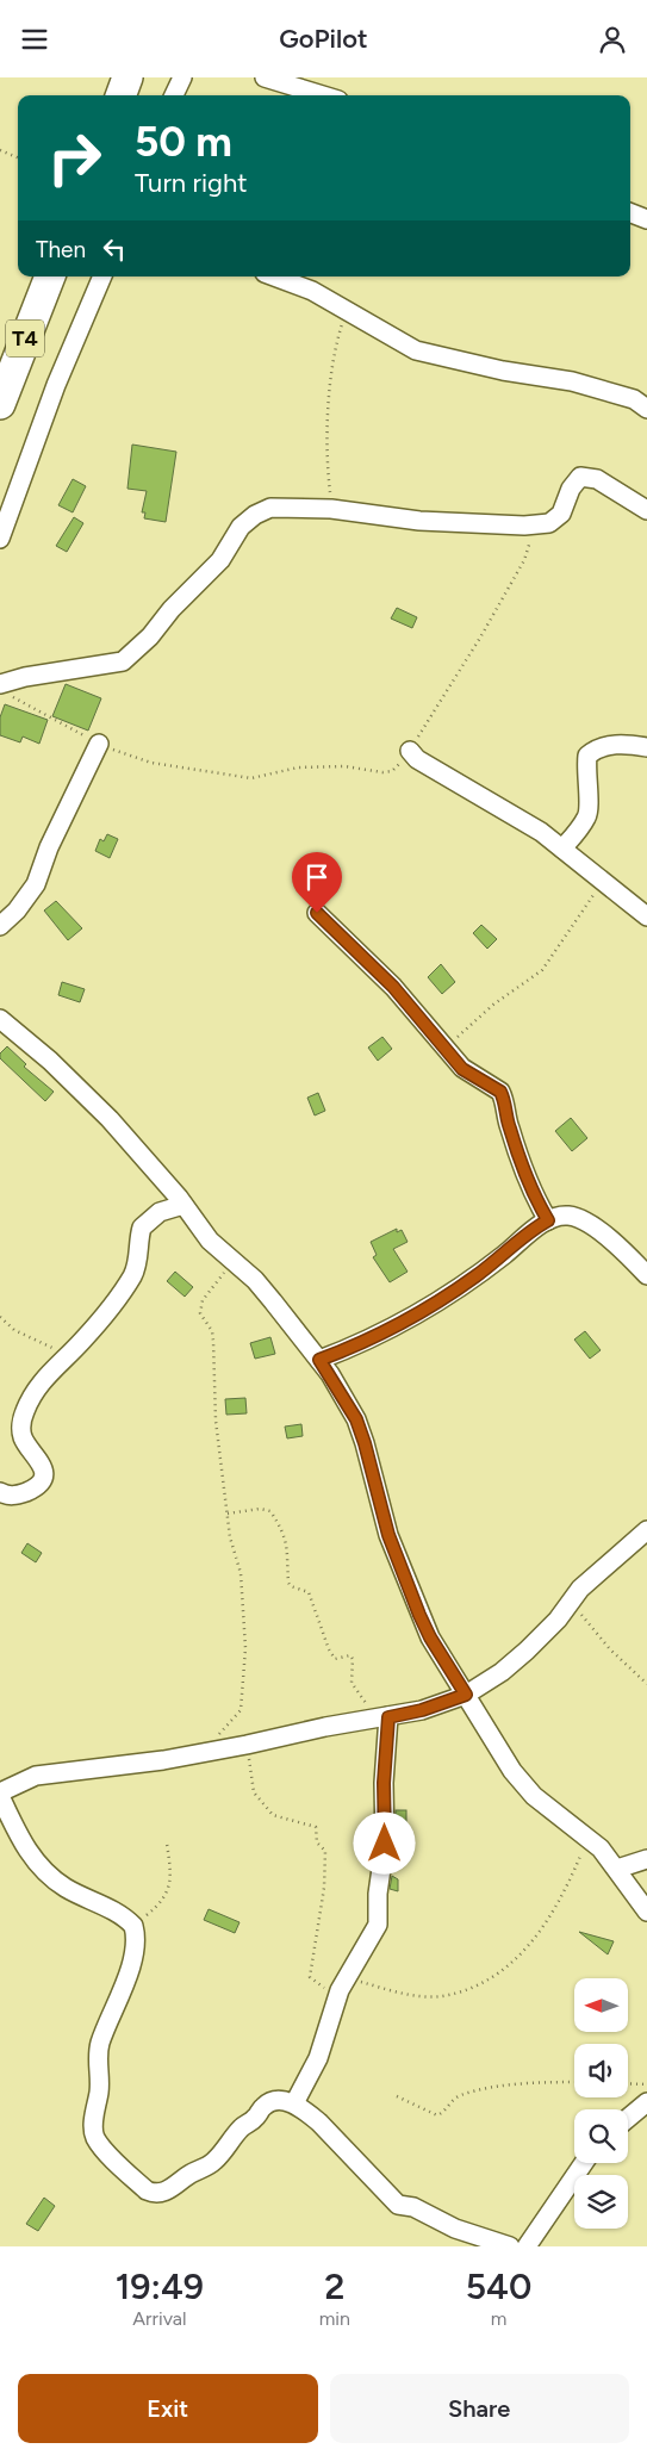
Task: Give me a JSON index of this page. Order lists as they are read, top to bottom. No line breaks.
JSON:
{"streets":{"highway":["T4"]},"north":"left","page":{"header":"GoPilot","turn":["50 m","Turn right"],"then":"Then","eta":["19:49","Arrival","2","min","540","m"],"buttons":["Exit","Share"]}}
